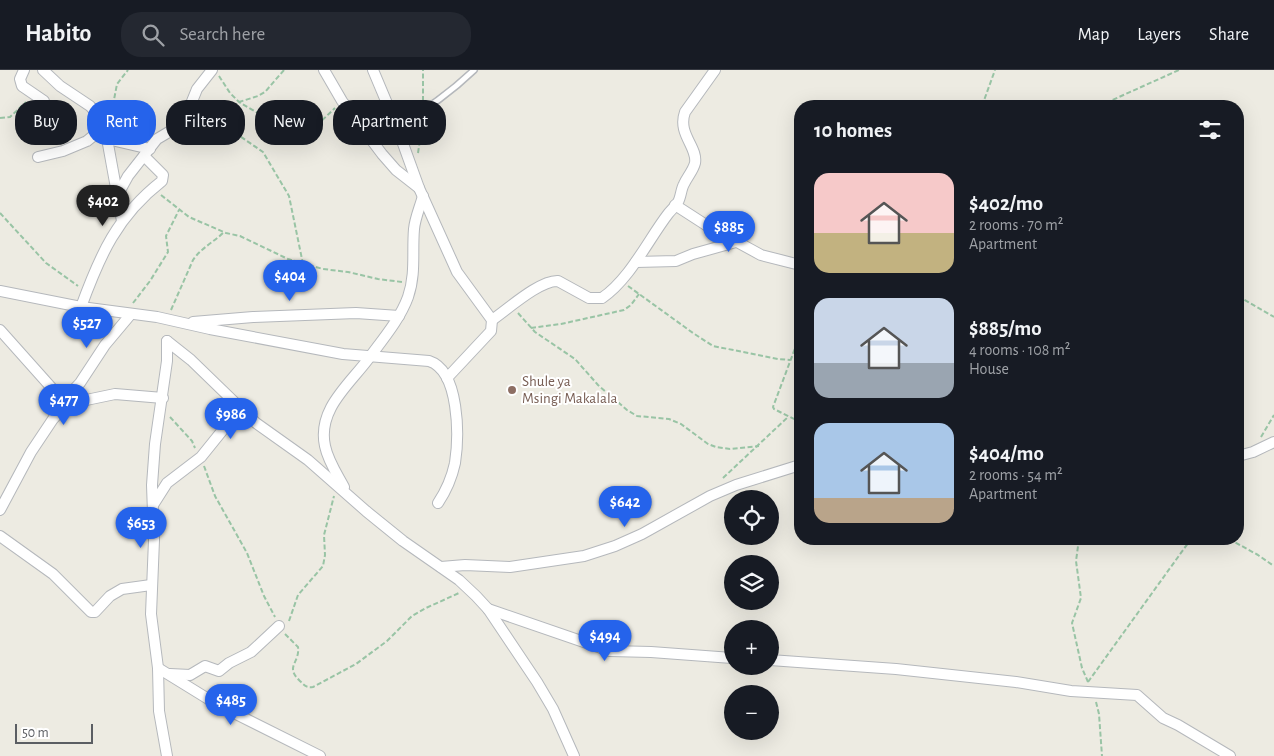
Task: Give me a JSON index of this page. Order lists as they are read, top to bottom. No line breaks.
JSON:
{"places":["Shule ya Msingi Makalala"],"scale_bar":"50 m","page":{"header":"Habito","search":"Search here","nav":["Map","Layers","Share"],"chip":["Buy","Rent","Filters","New","Apartment"],"heading":"10 homes","list":[{"name":"$402/mo","note":"2 rooms · 70 m² · Apartment"},{"name":"$885/mo","note":"4 rooms · 108 m² · House"},{"name":"$404/mo","note":"2 rooms · 54 m² · Apartment"}],"price":["$402","$885","$404","$527","$477","$986","$642","$653","$494","$485"],"map_buttons":["+","−"],"scale":"50 m"}}
